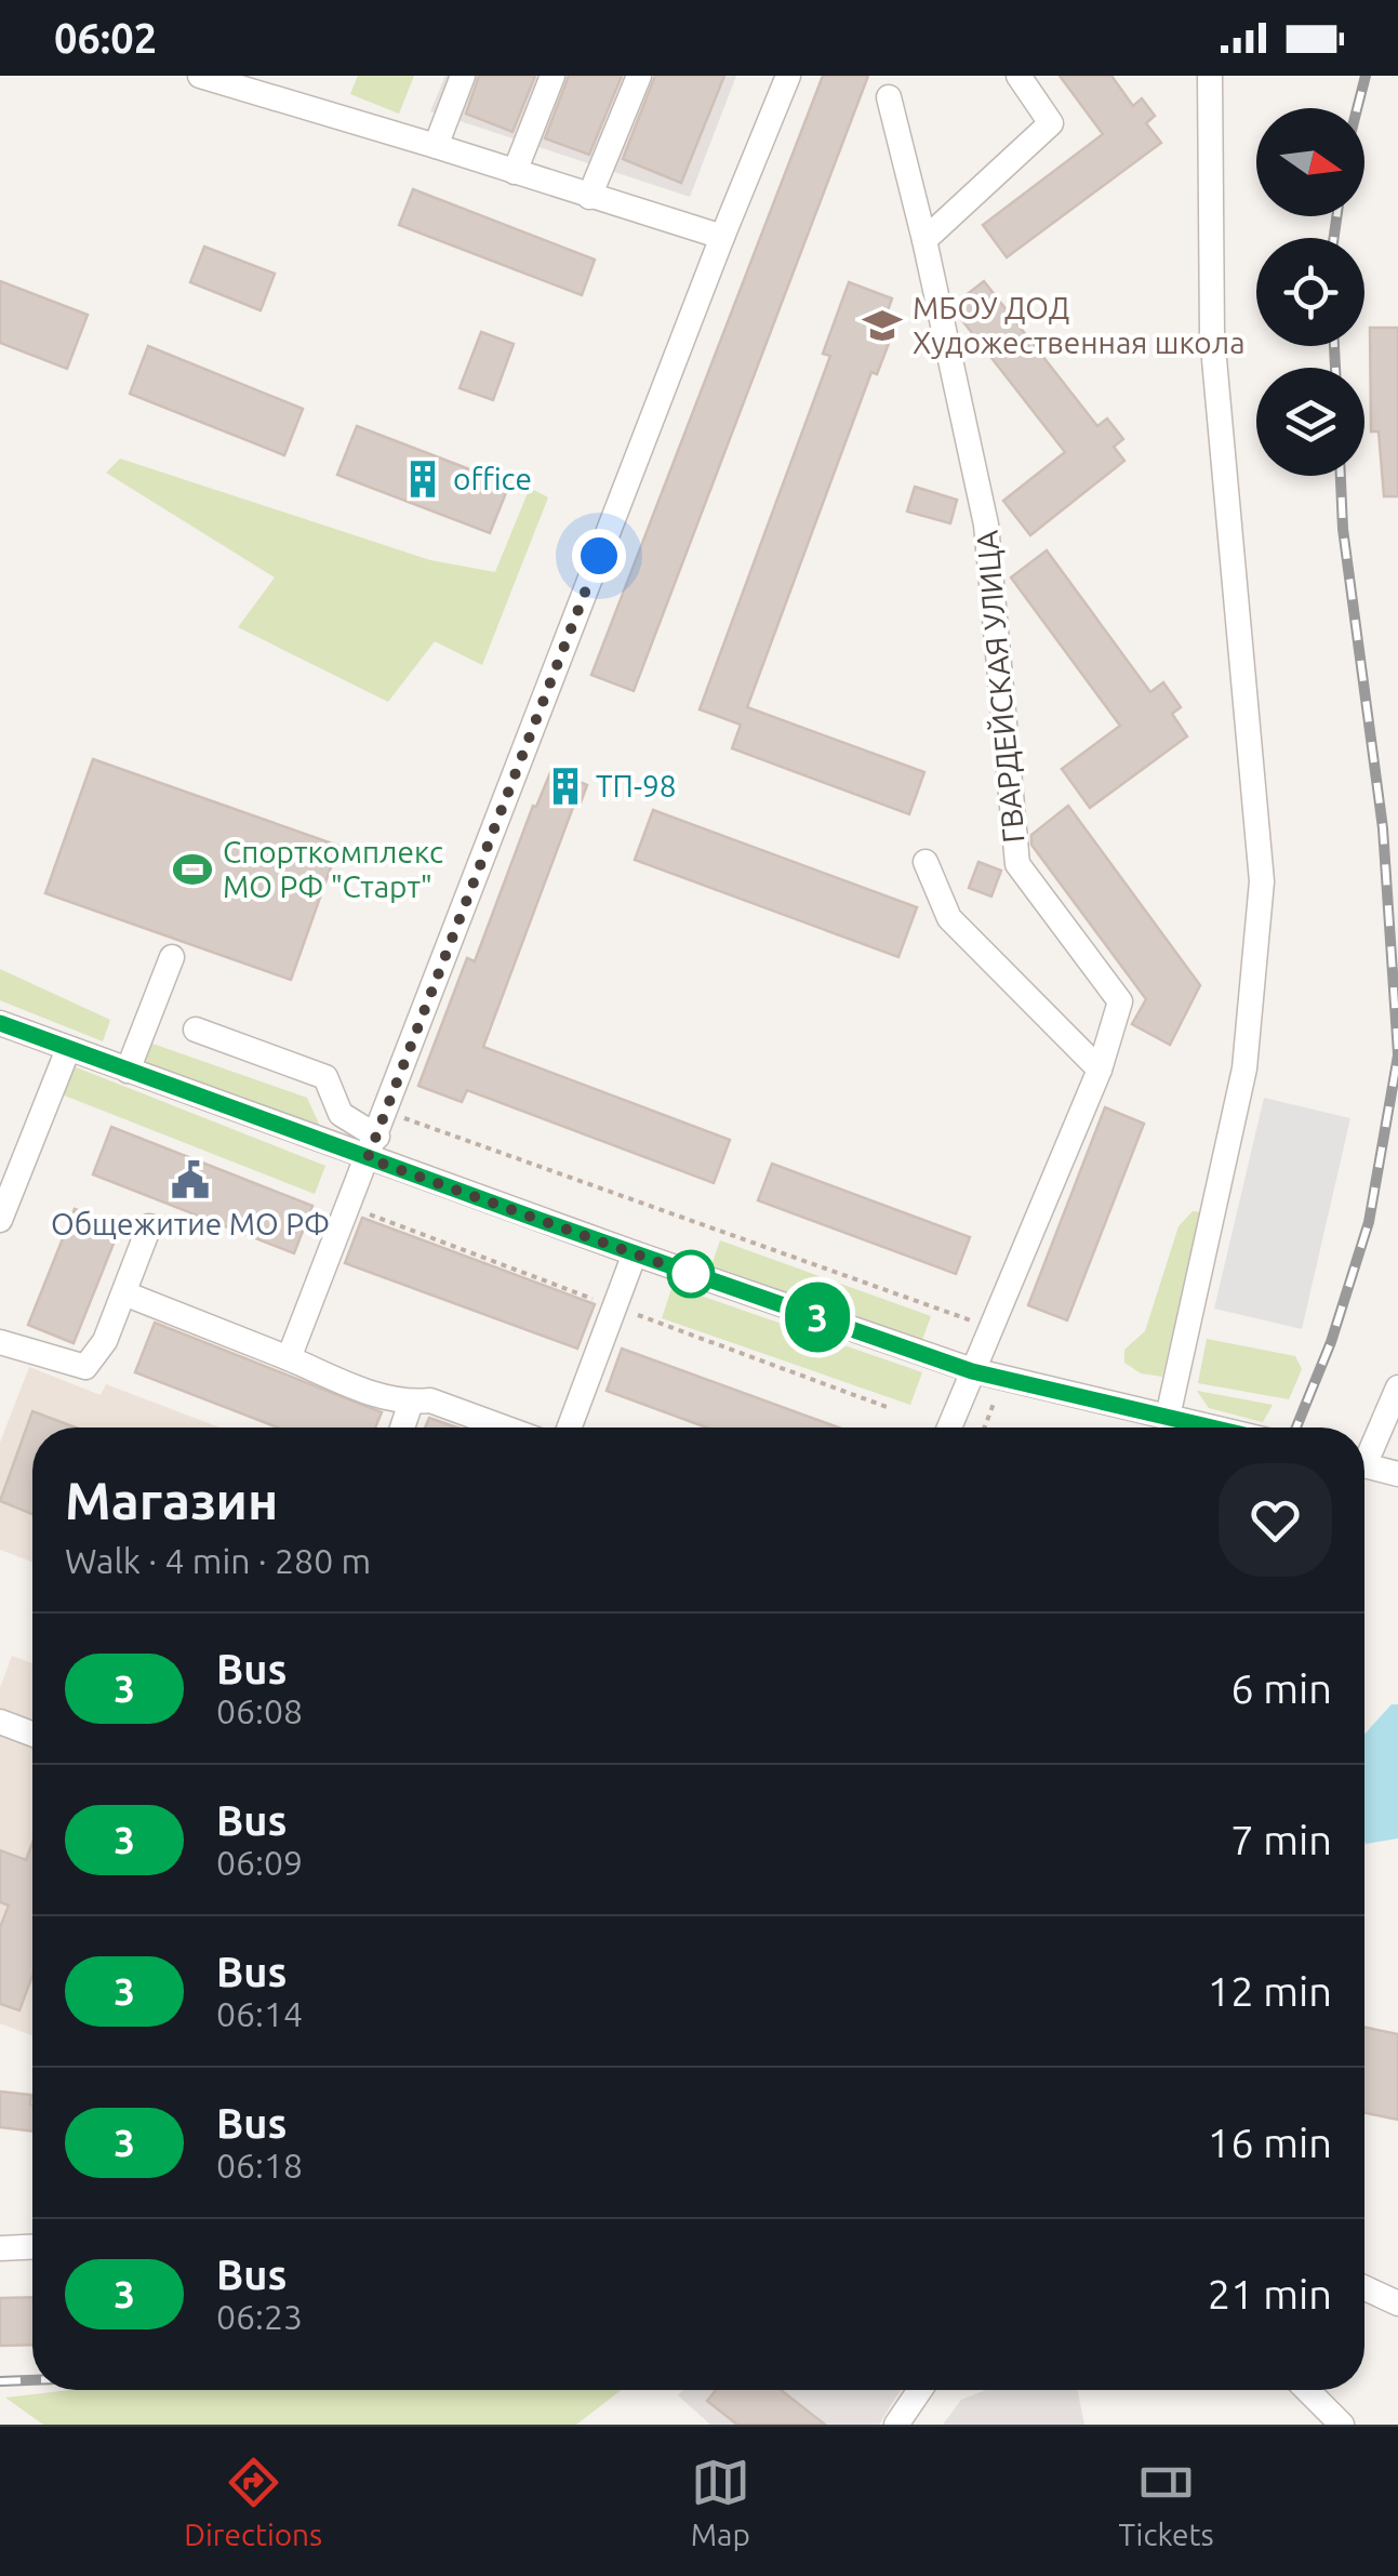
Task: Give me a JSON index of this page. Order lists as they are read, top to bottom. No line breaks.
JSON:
{"streets":{"street":["ГВАРДЕЙСКАЯ УЛИЦА"]},"places":{"school or university":["МБОУ ДОД Художественная школа"],"building":["office","ТП-98"],"sports":["Спорткомплекс МО РФ \"Старт\""],"public building":["Общежитие МО РФ"]},"lines":["bus line 3"],"north":"right","page":{"status":"06:02","on_map":"3","heading":["Магазин","Walk · 4 min · 280 m"],"list":[{"mark":"3","name":"Bus","note":"06:08","value":"6 min"},{"mark":"3","name":"Bus","note":"06:09","value":"7 min"},{"mark":"3","name":"Bus","note":"06:14","value":"12 min"},{"mark":"3","name":"Bus","note":"06:18","value":"16 min"},{"mark":"3","name":"Bus","note":"06:23","value":"21 min"}],"tabs":["Directions","Map","Tickets"]}}
